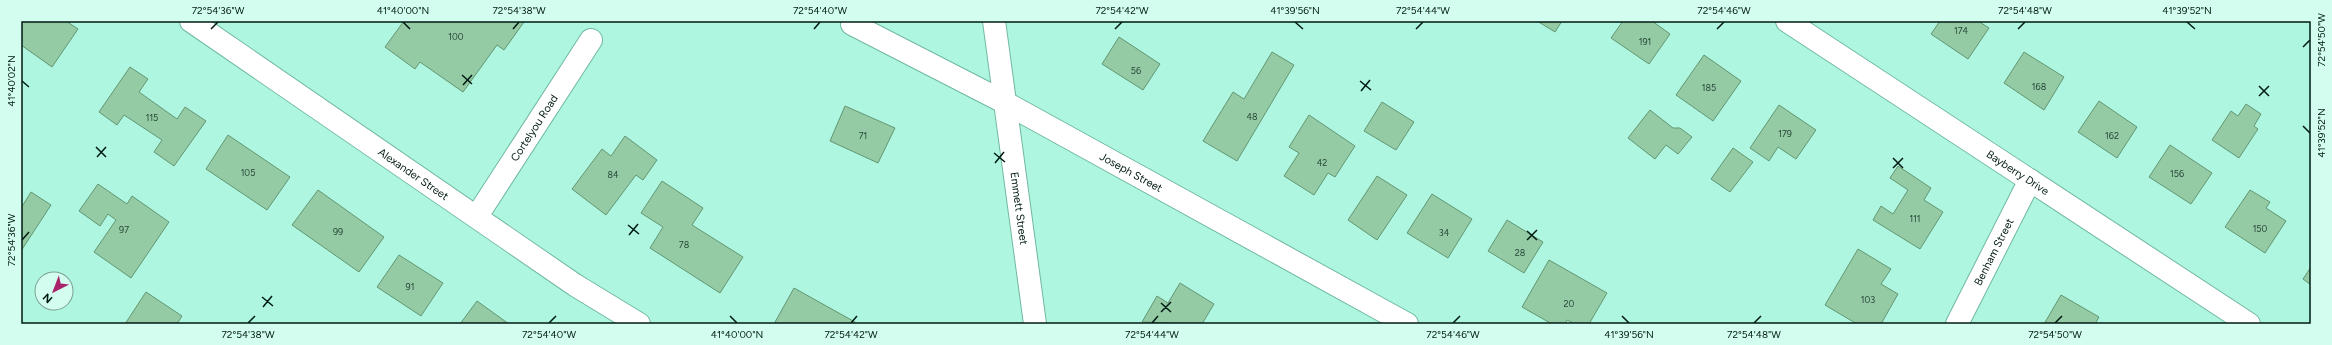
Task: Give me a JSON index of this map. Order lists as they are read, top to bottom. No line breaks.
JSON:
{"streets":{"street":["Cortelyou Road","Joseph Street","Bayberry Drive","Alexander Street","Emmett Street","Benham Street"]},"crossings":[["Cortelyou Road","Alexander Street"],["Joseph Street","Emmett Street"],["Bayberry Drive","Benham Street"]],"house_numbers":["174","100","191","56","168","185","48","115","179","71","162","42","105","156","84","111","150","97","99","34","78","28","91","103","20"],"north":"bottom left","coordinates":["72°54'36\"W","41°40'00\"N","72°54'38\"W","72°54'40\"W","72°54'42\"W","41°39'56\"N","72°54'44\"W","72°54'46\"W","72°54'48\"W","41°39'52\"N","72°54'50\"W","41°40'02\"N"]}
